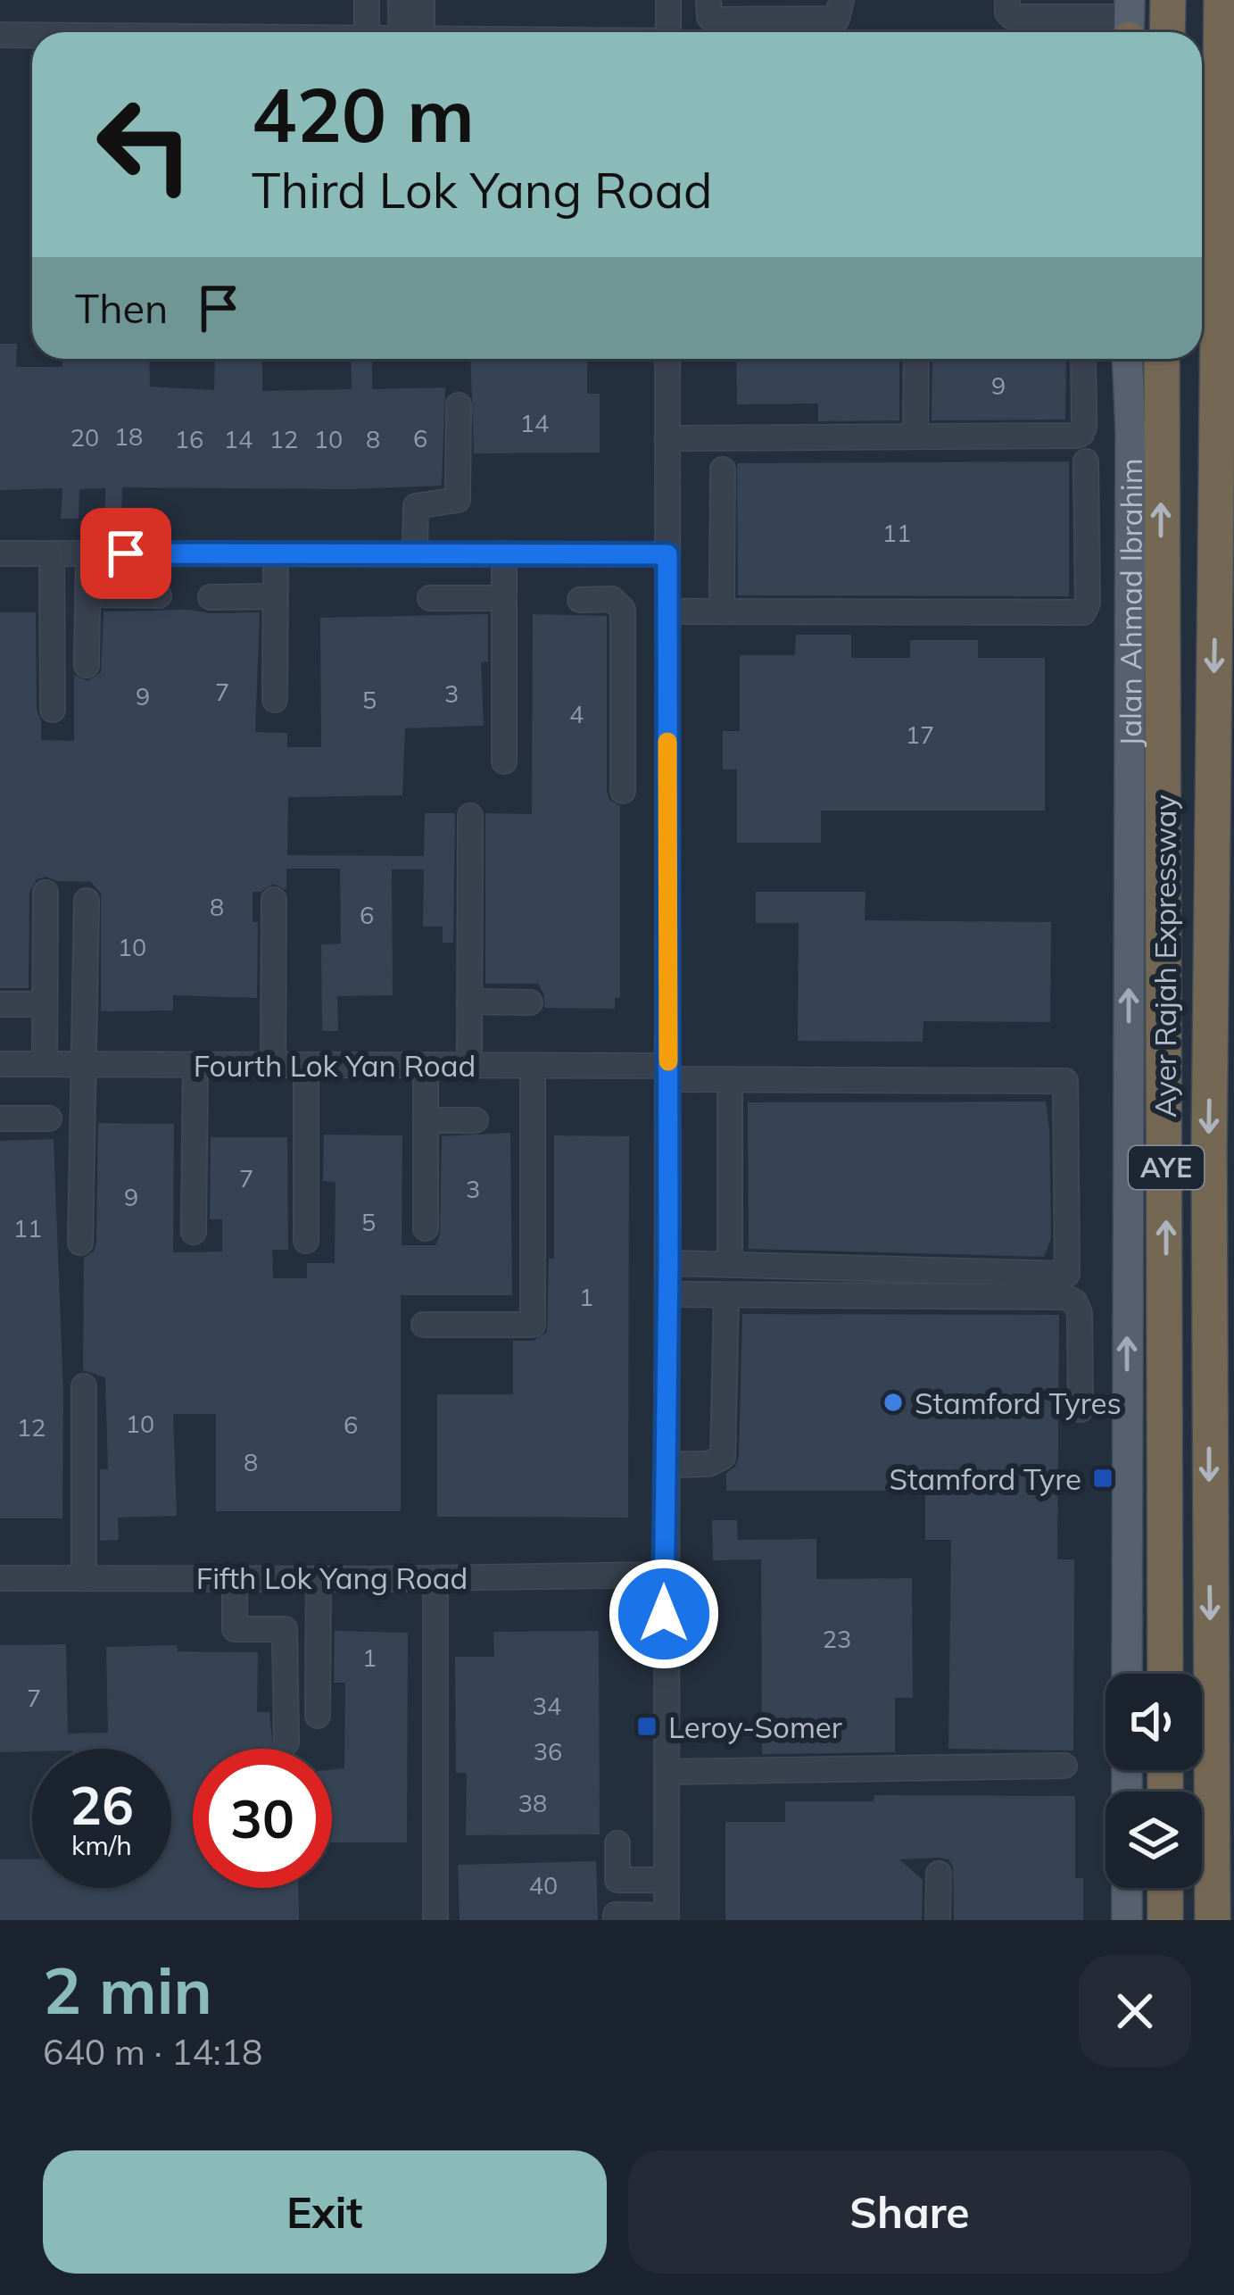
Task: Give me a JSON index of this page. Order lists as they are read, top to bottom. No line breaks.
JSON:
{"streets":{"highway":["Ayer Rajah Expressway","AYE"],"main road":["Jalan Ahmad Ibrahim"],"street":["Fourth Lok Yan Road","Fifth Lok Yang Road"]},"one_way":["Jalan Ahmad Ibrahim"],"places":{"other":["Stamford Tyres"],"transit":["Stamford Tyre","Leroy-Somer"]},"house_numbers":["9","14","18","20","6","16","14","12","10","8","11","7","3","9","5","4","17","8","6","10","7","3","9","5","11","1","10","6","12","8","23","1","7","34","36","38","40"],"page":{"turn":["420 m","Third Lok Yang Road"],"then":"Then","speed":"26 km/h","limit":"30","heading":["2 min","640 m · 14:18"],"buttons":["Exit","Share"]}}
